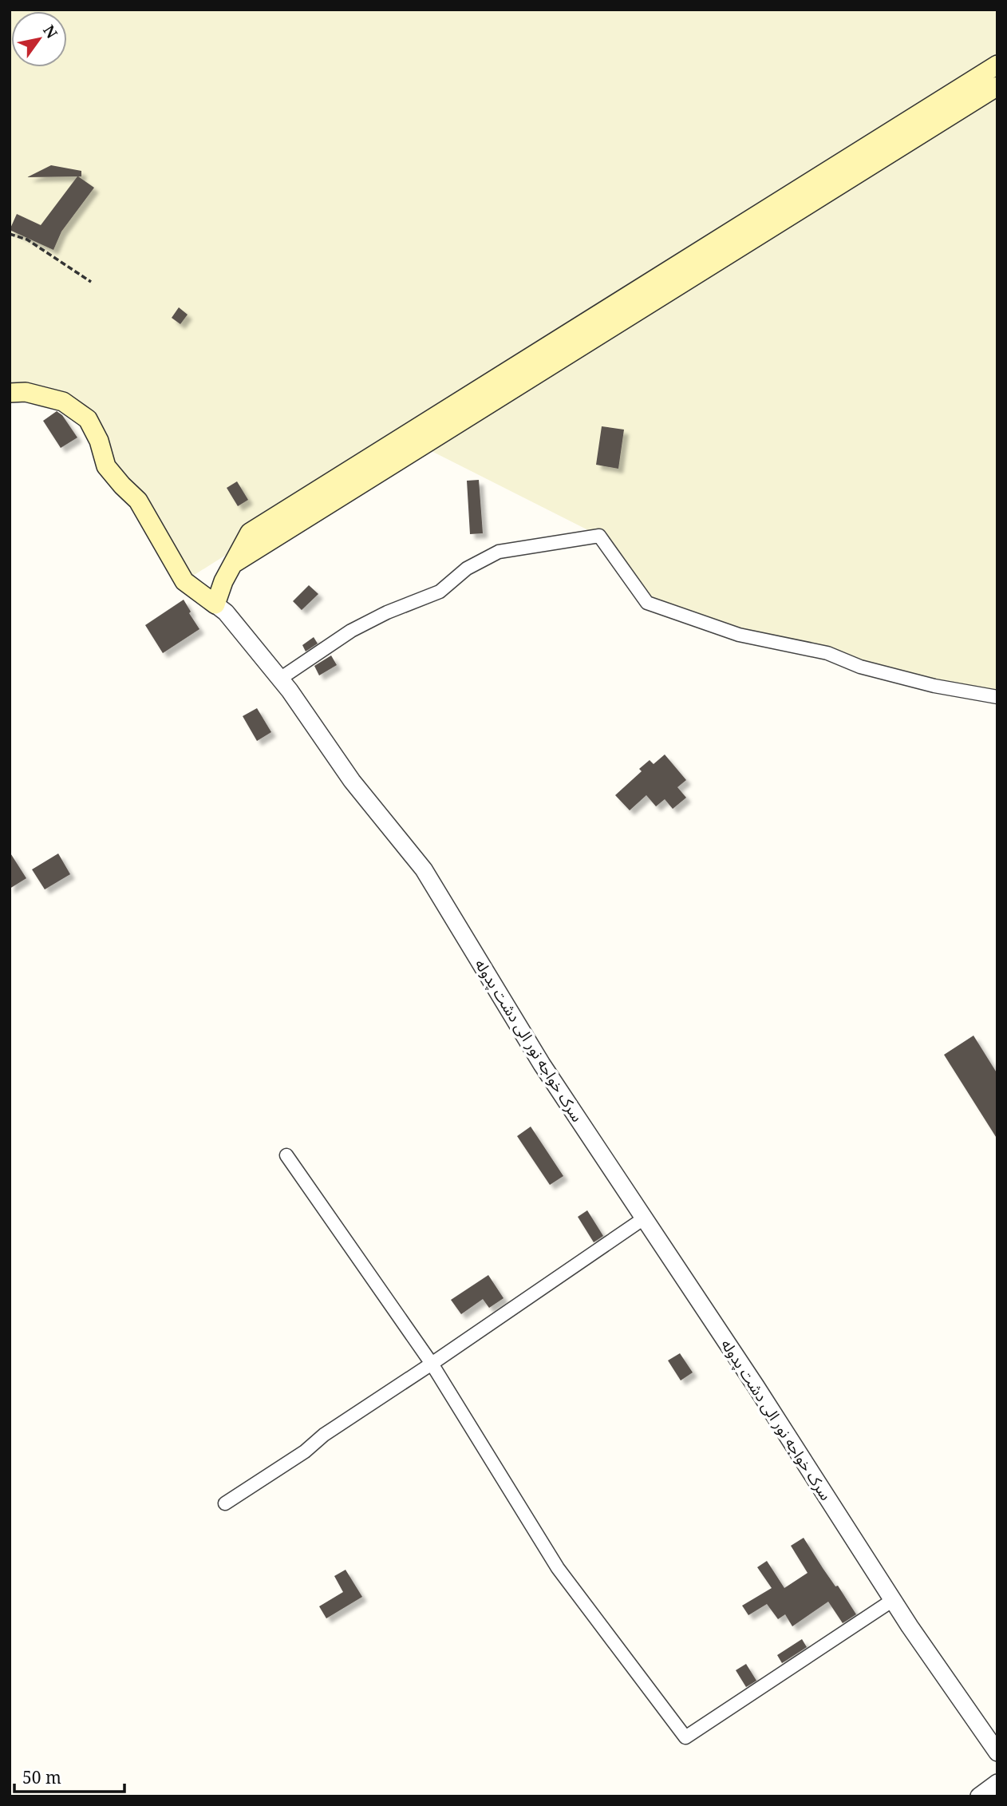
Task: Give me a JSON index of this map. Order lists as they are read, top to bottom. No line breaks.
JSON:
{"streets":{"main road":["سرک خواجه نور الی دشت پدوله"]},"scale_bar":"50 m","north":"top right"}
